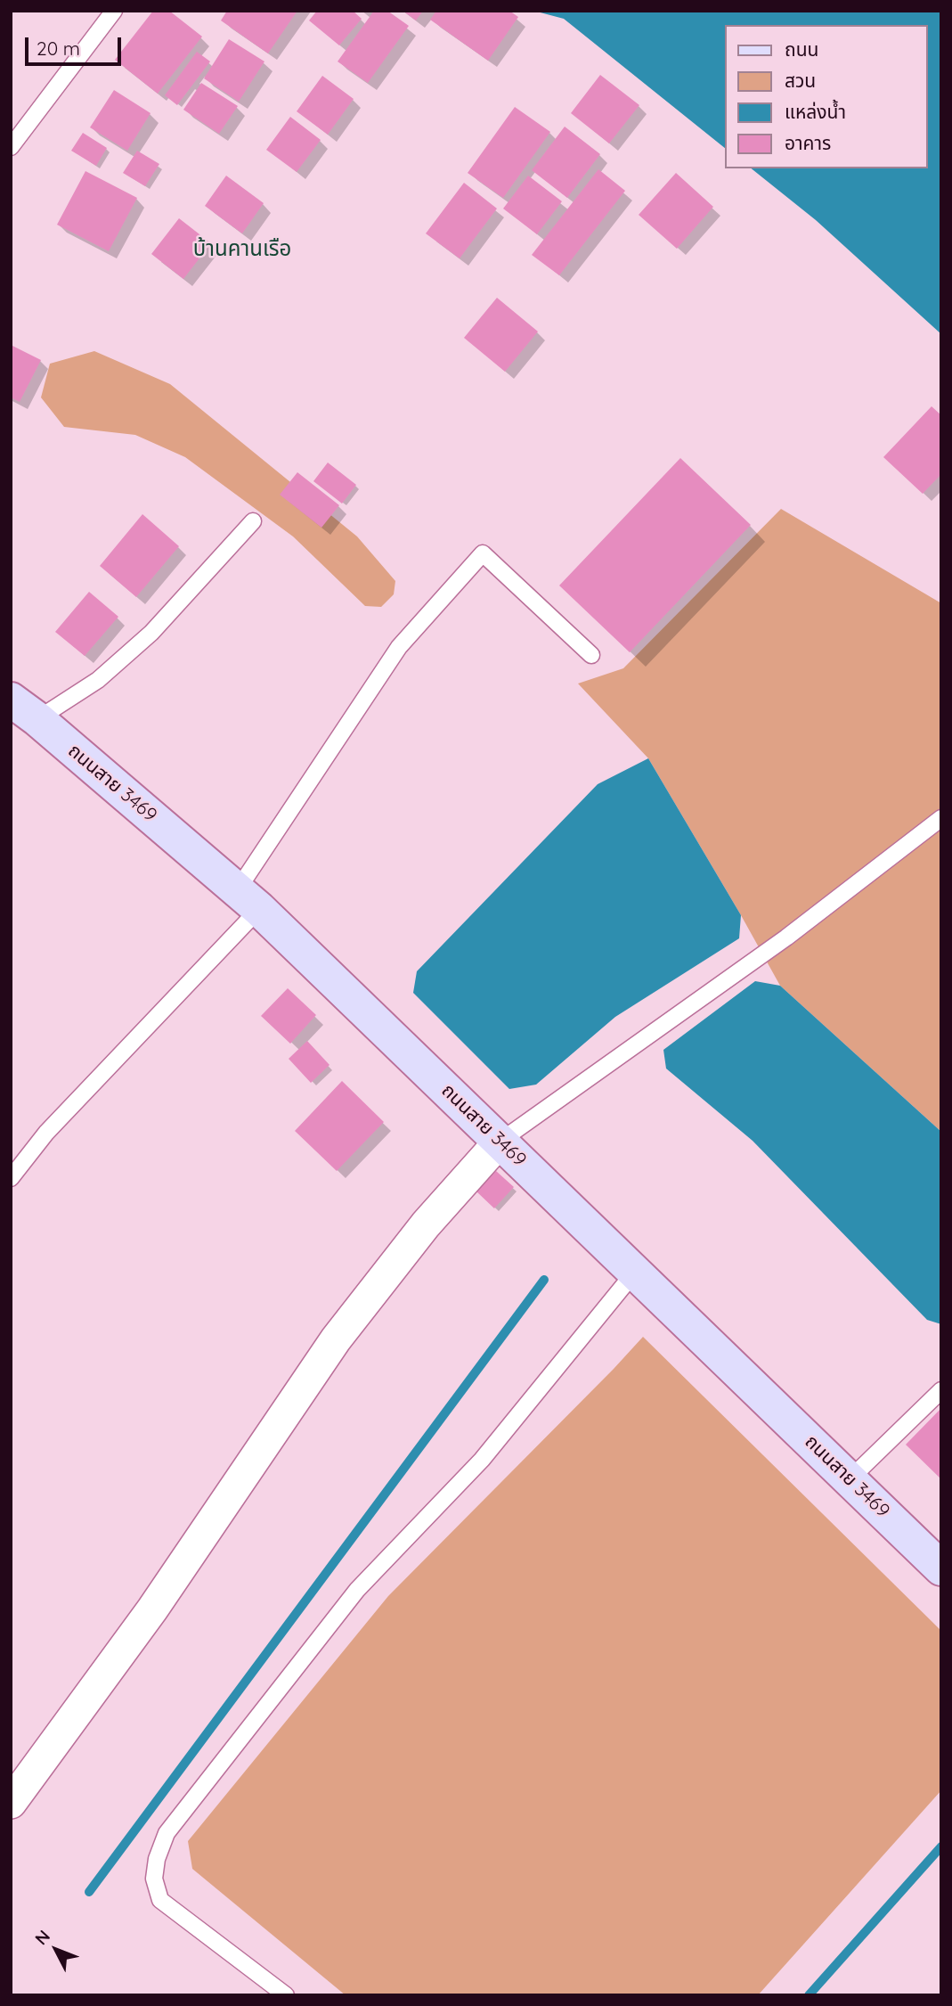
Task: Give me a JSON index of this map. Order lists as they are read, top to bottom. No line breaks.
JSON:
{"streets":{"street":["ถนนสาย 3469"]},"districts":["บ้านคานเรือ"],"legend":["ถนน","สวน","แหล่งน้ำ","อาคาร"],"scale_bar":"20 m","north":"top left"}
